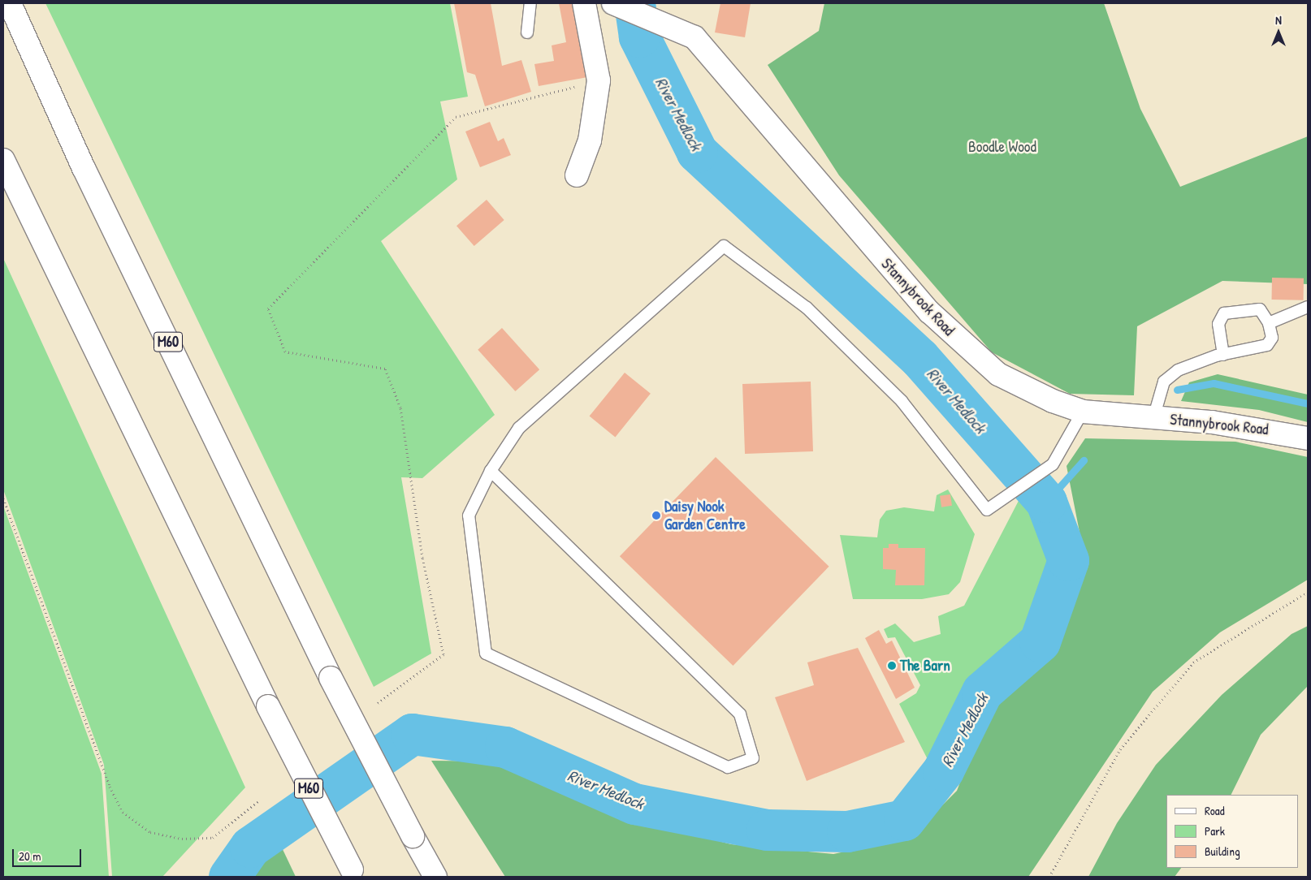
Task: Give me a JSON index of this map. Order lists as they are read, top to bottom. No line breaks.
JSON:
{"streets":{"main road":["Stannybrook Road","M60"]},"water":["River Medlock"],"parks":["Boodle Wood"],"places":["Daisy Nook Garden Centre","The Barn"],"legend":["Road","Park","Building"],"scale_bar":"20 m","north":"top"}
